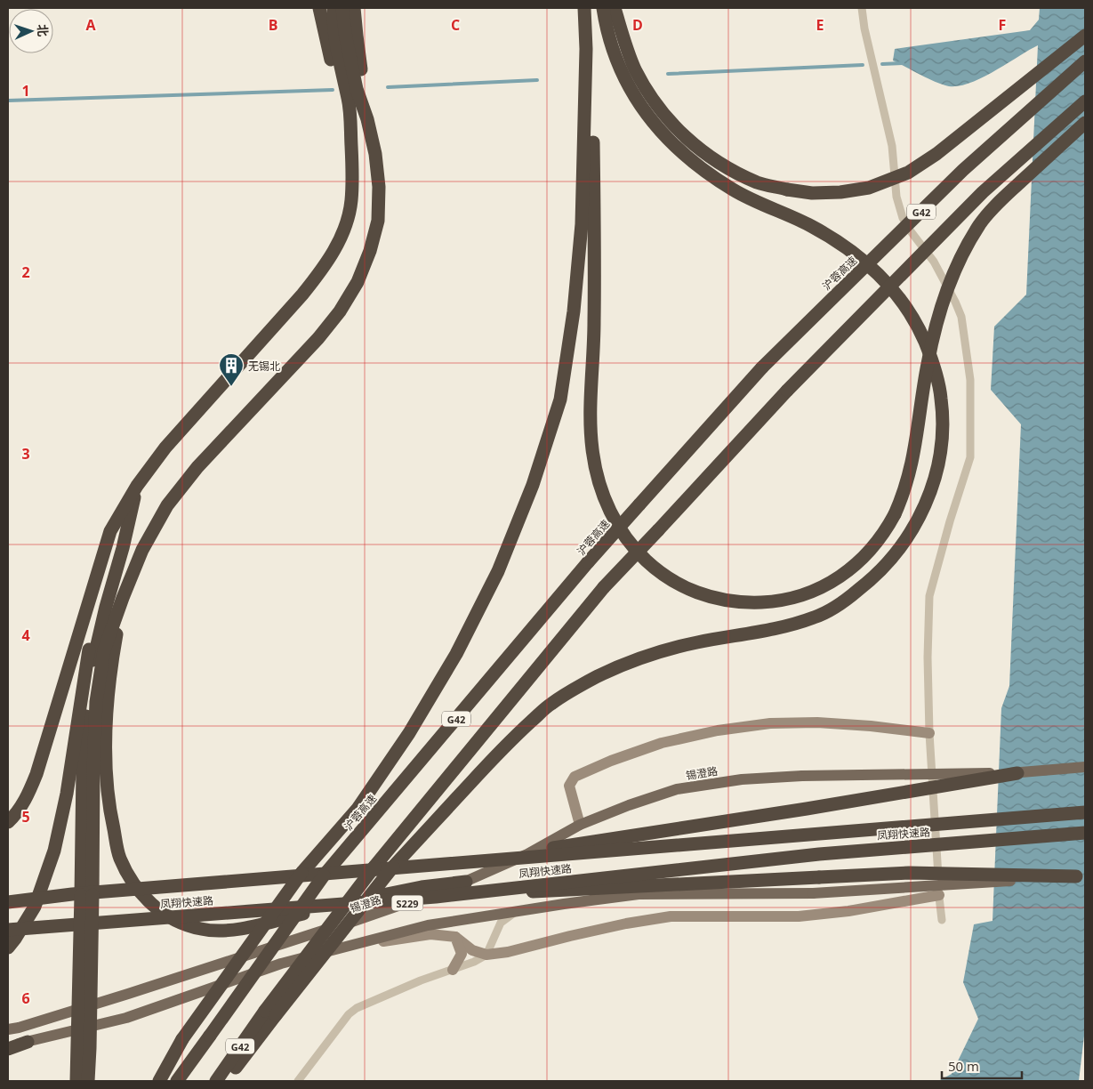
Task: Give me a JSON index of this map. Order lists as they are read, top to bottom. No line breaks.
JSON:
{"streets":{"highway":["G42","沪蓉高速","凤翔快速路"],"main road":["锡澄路","S229"]},"places":{"building":["无锡北"]},"scale_bar":"50 m","north":"right","grid":{"columns":["A","B","C","D","E","F"],"rows":["1","2","3","4","5","6"]}}
